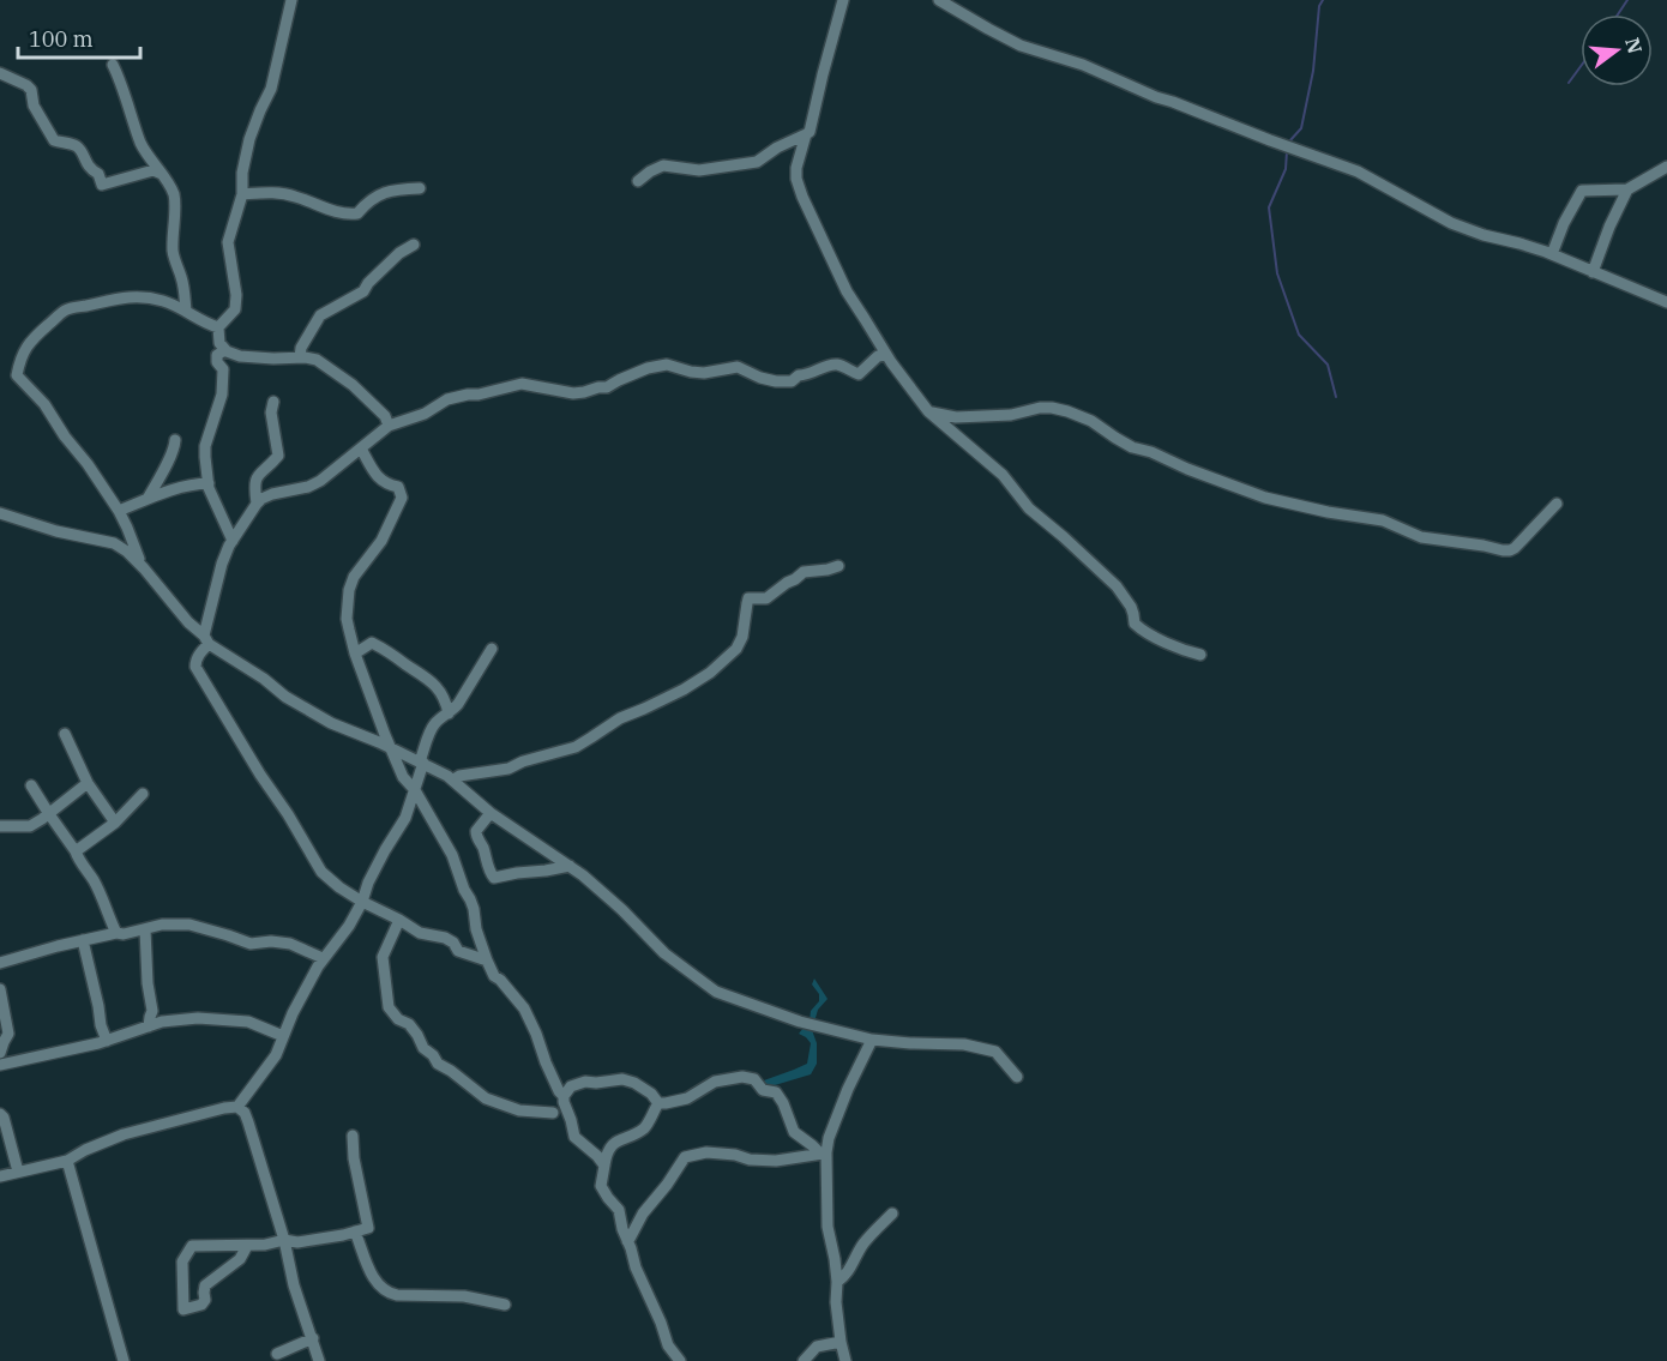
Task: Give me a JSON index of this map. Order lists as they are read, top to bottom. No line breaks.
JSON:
{"scale_bar":"100 m","north":"right"}
